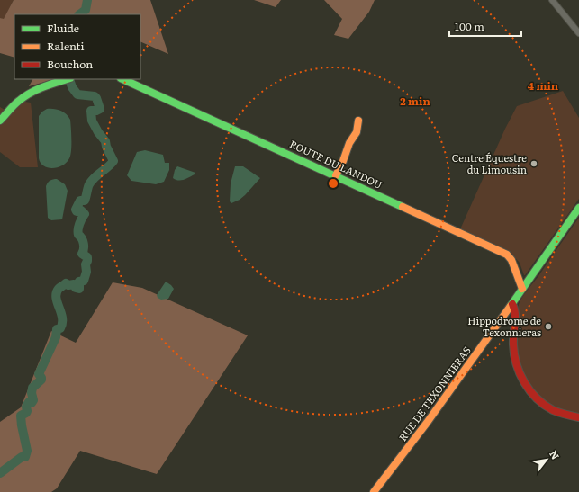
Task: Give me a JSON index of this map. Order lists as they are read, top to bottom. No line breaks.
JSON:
{"streets":{"street":["ROUTE DU LANDOU","RUE DE TEXONNIERAS"]},"crossings":[["ROUTE DU LANDOU","RUE DE TEXONNIERAS"]],"places":["Centre Équestre du Limousin","Hippodrome de Texonnieras"],"legend":["Fluide","Ralenti","Bouchon"],"scale_bar":"100 m","north":"top right","rings":["4 min","2 min"]}
